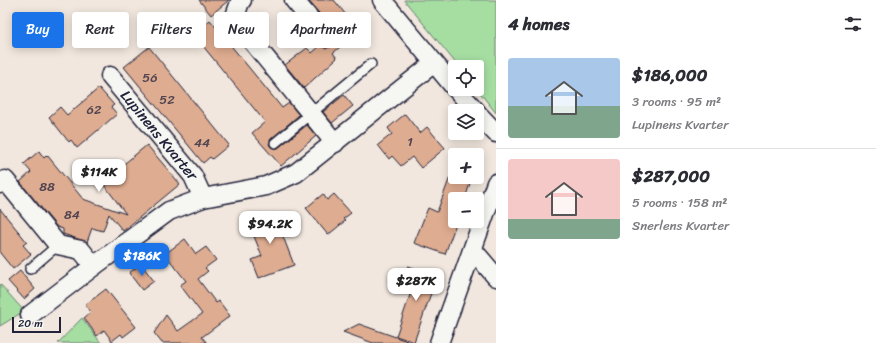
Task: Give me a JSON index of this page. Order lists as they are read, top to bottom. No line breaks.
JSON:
{"streets":{"street":["Lupinens Kvarter"]},"house_numbers":["56","52","62","1","44","88","84"],"scale_bar":"20 m","page":{"heading":"4 homes","chip":["Buy","Rent","Filters","New","Apartment"],"list":[{"name":"$186,000","note":"3 rooms · 95 m² · Lupinens Kvarter"},{"name":"$287,000","note":"5 rooms · 158 m² · Snerlens Kvarter"}],"map_buttons":["+","−"],"price":["$114K","$94.2K","$186K","$287K"],"scale":"20 m"}}
